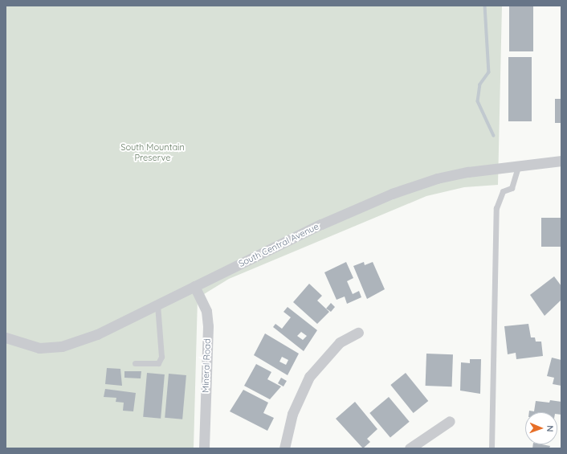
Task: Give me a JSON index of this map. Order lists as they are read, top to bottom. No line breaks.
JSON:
{"streets":{"street":["South Central Avenue","Mineral Road"]},"crossings":[["South Central Avenue","Mineral Road"]],"parks":["South Mountain Preserve"],"north":"right"}
